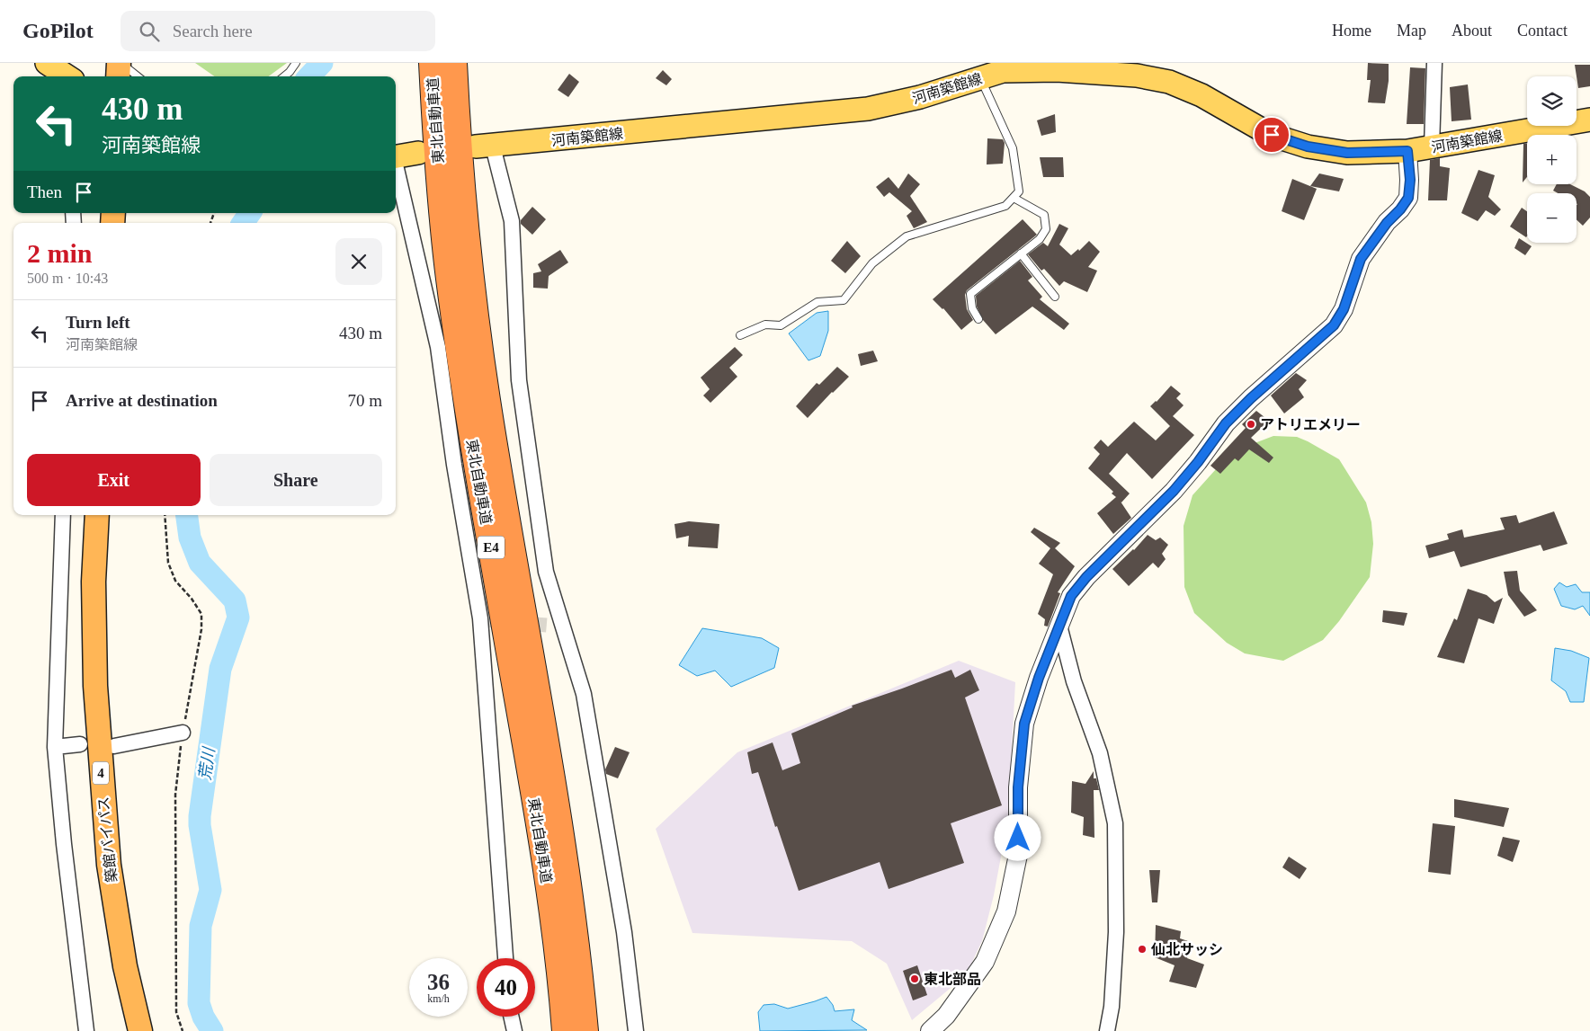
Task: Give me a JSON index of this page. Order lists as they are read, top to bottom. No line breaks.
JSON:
{"streets":{"highway":["東北自動車道","E4","4","築館バイパス"],"main road":["河南築館線"]},"water":["荒川"],"places":["アトリエメリー","仙北サッシ","東北部品"],"page":{"header":"GoPilot","search":"Search here","nav":["Home","Map","About","Contact"],"map_buttons":["+","−"],"turn":["430 m","河南築館線"],"then":"Then","heading":["2 min","500 m · 10:43"],"list":[{"name":"Turn left","note":"河南築館線","value":"430 m"},{"name":"Arrive at destination","value":"70 m"}],"buttons":["Exit","Share"],"speed":"36 km/h","limit":"40"}}
